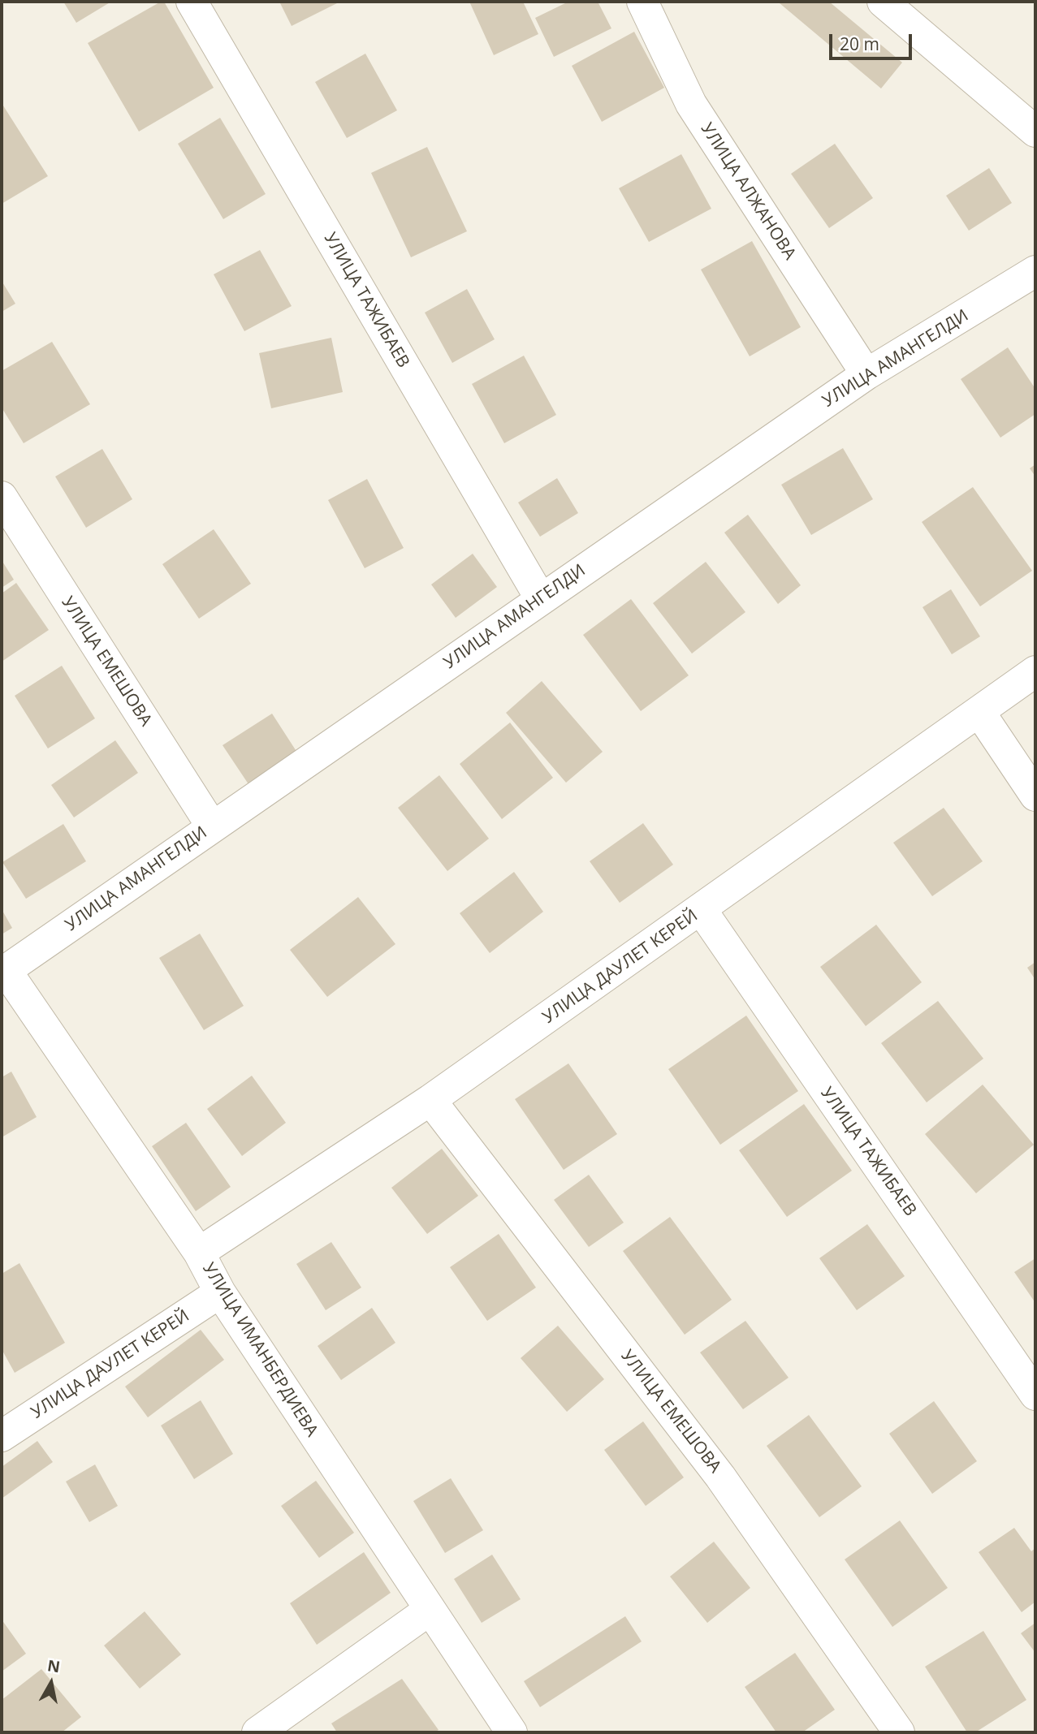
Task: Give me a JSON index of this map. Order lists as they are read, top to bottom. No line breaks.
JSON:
{"streets":{"street":["УЛИЦА АЛЖАНОВА","УЛИЦА ТАЖИБАЕВ","УЛИЦА АМАНГЕЛДИ","УЛИЦА ЕМЕШОВА","УЛИЦА ДАУЛЕТ КЕРЕЙ","УЛИЦА ИМАНБЕРДИЕВА"]},"crossings":[["УЛИЦА АЛЖАНОВА","УЛИЦА АМАНГЕЛДИ"],["УЛИЦА ТАЖИБАЕВ","УЛИЦА АМАНГЕЛДИ"],["УЛИЦА ТАЖИБАЕВ","УЛИЦА ДАУЛЕТ КЕРЕЙ"],["УЛИЦА АМАНГЕЛДИ","УЛИЦА ЕМЕШОВА"],["УЛИЦА АМАНГЕЛДИ","УЛИЦА ИМАНБЕРДИЕВА"],["УЛИЦА ЕМЕШОВА","УЛИЦА ДАУЛЕТ КЕРЕЙ"],["УЛИЦА ДАУЛЕТ КЕРЕЙ","УЛИЦА ИМАНБЕРДИЕВА"]],"scale_bar":"20 m","north":"top"}
